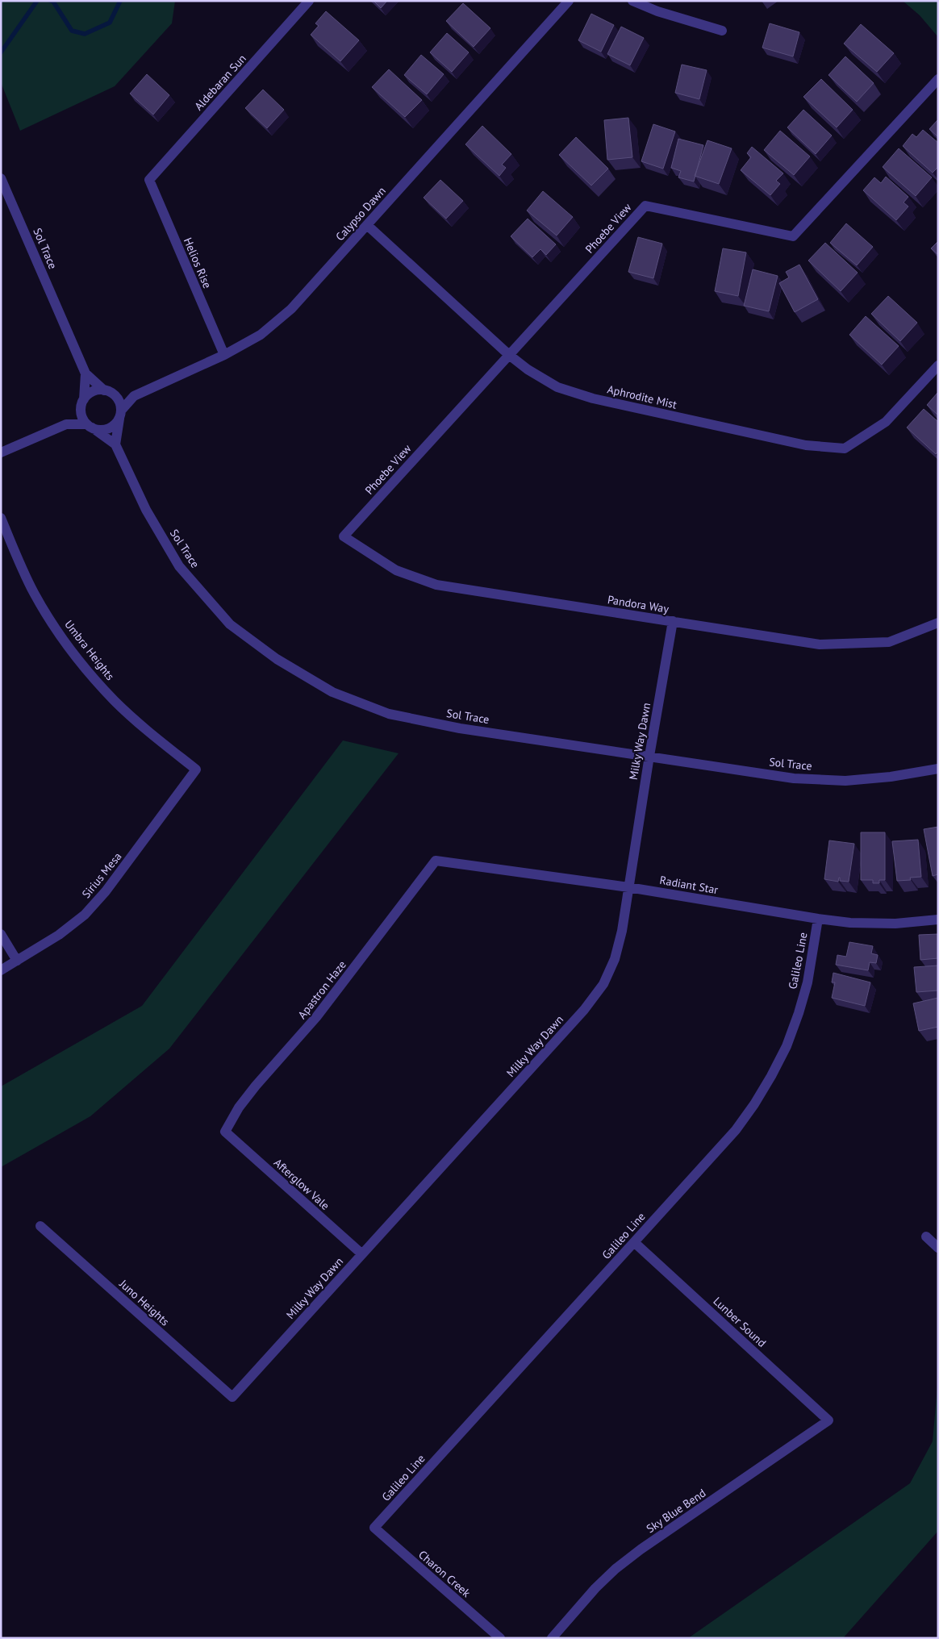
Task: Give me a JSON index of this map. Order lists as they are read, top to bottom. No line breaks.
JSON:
{"streets":{"street":["Aldebaran Sun","Calypso Dawn","Phoebe View","Sol Trace","Helios Rise","Aphrodite Mist","Pandora Way","Umbra Heights","Milky Way Dawn","Sirius Mesa","Radiant Star","Galileo Line","Apastron Haze","Afterglow Vale","Juno Heights","Lunber Sound","Sky Blue Bend","Charon Creek"]},"crossings":[["Aldebaran Sun","Helios Rise"],["Calypso Dawn","Sol Trace"],["Calypso Dawn","Helios Rise"],["Calypso Dawn","Aphrodite Mist"],["Phoebe View","Aphrodite Mist"],["Phoebe View","Pandora Way"],["Sol Trace","Milky Way Dawn"],["Pandora Way","Milky Way Dawn"],["Umbra Heights","Sirius Mesa"],["Milky Way Dawn","Radiant Star"],["Milky Way Dawn","Afterglow Vale"],["Milky Way Dawn","Juno Heights"],["Radiant Star","Galileo Line"],["Radiant Star","Apastron Haze"],["Galileo Line","Lunber Sound"],["Galileo Line","Charon Creek"],["Apastron Haze","Afterglow Vale"],["Lunber Sound","Sky Blue Bend"]]}
